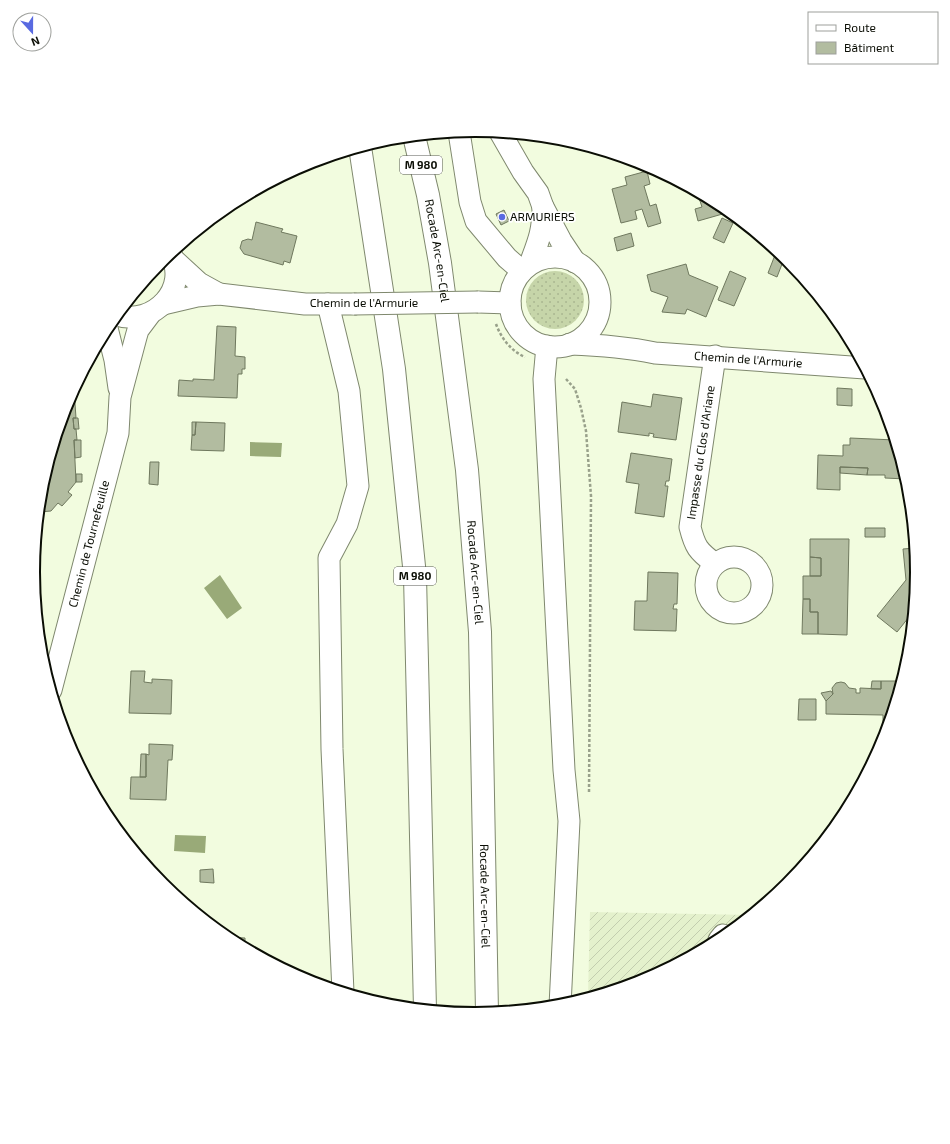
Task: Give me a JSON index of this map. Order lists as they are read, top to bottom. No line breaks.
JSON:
{"streets":{"highway":["M 980","Rocade Arc-en-Ciel"],"street":["Chemin de l'Armurie","Impasse du Clos d'Ariane","Chemin de Tournefeuille"]},"crossings":[["Chemin de l'Armurie","Impasse du Clos d'Ariane"],["Chemin de l'Armurie","Chemin de Tournefeuille"]],"places":["ARMURIERS"],"legend":["Route","Bâtiment"],"north":"bottom"}
